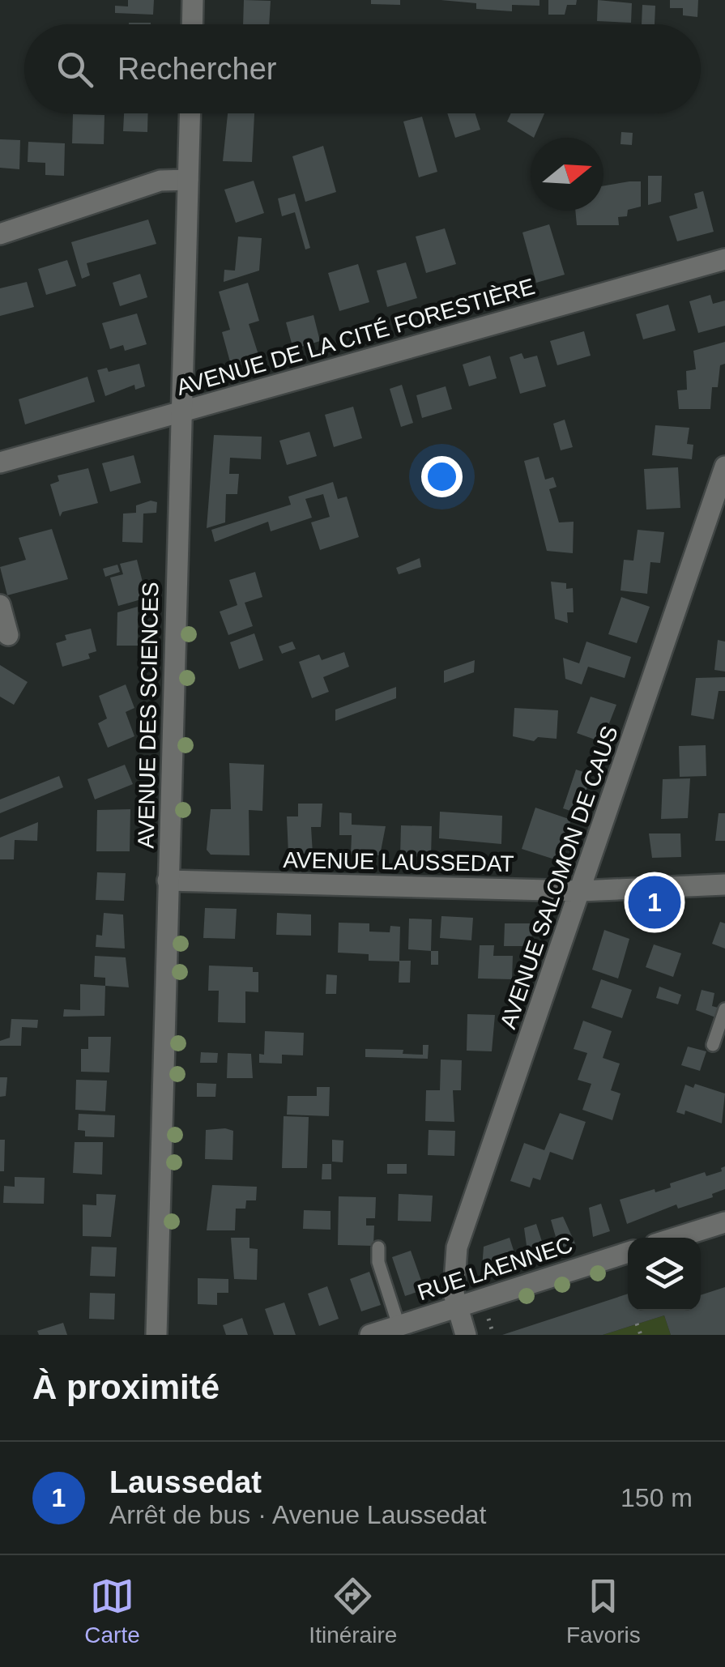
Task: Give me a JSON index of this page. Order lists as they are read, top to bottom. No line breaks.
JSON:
{"streets":{"street":["AVENUE DE LA CITÉ FORESTIÈRE","AVENUE DES SCIENCES","AVENUE LAUSSEDAT","AVENUE SALOMON DE CAUS","RUE LAENNEC"]},"crossings":[["AVENUE DE LA CITÉ FORESTIÈRE","AVENUE DES SCIENCES"],["AVENUE DES SCIENCES","AVENUE LAUSSEDAT"],["AVENUE LAUSSEDAT","AVENUE SALOMON DE CAUS"],["AVENUE SALOMON DE CAUS","RUE LAENNEC"]],"north":"right","page":{"search":"Rechercher","pins":"1","heading":"À proximité","list":[{"mark":"1","name":"Laussedat","note":"Arrêt de bus · Avenue Laussedat","value":"150 m"}],"nav":["Carte","Itinéraire","Favoris"]}}
